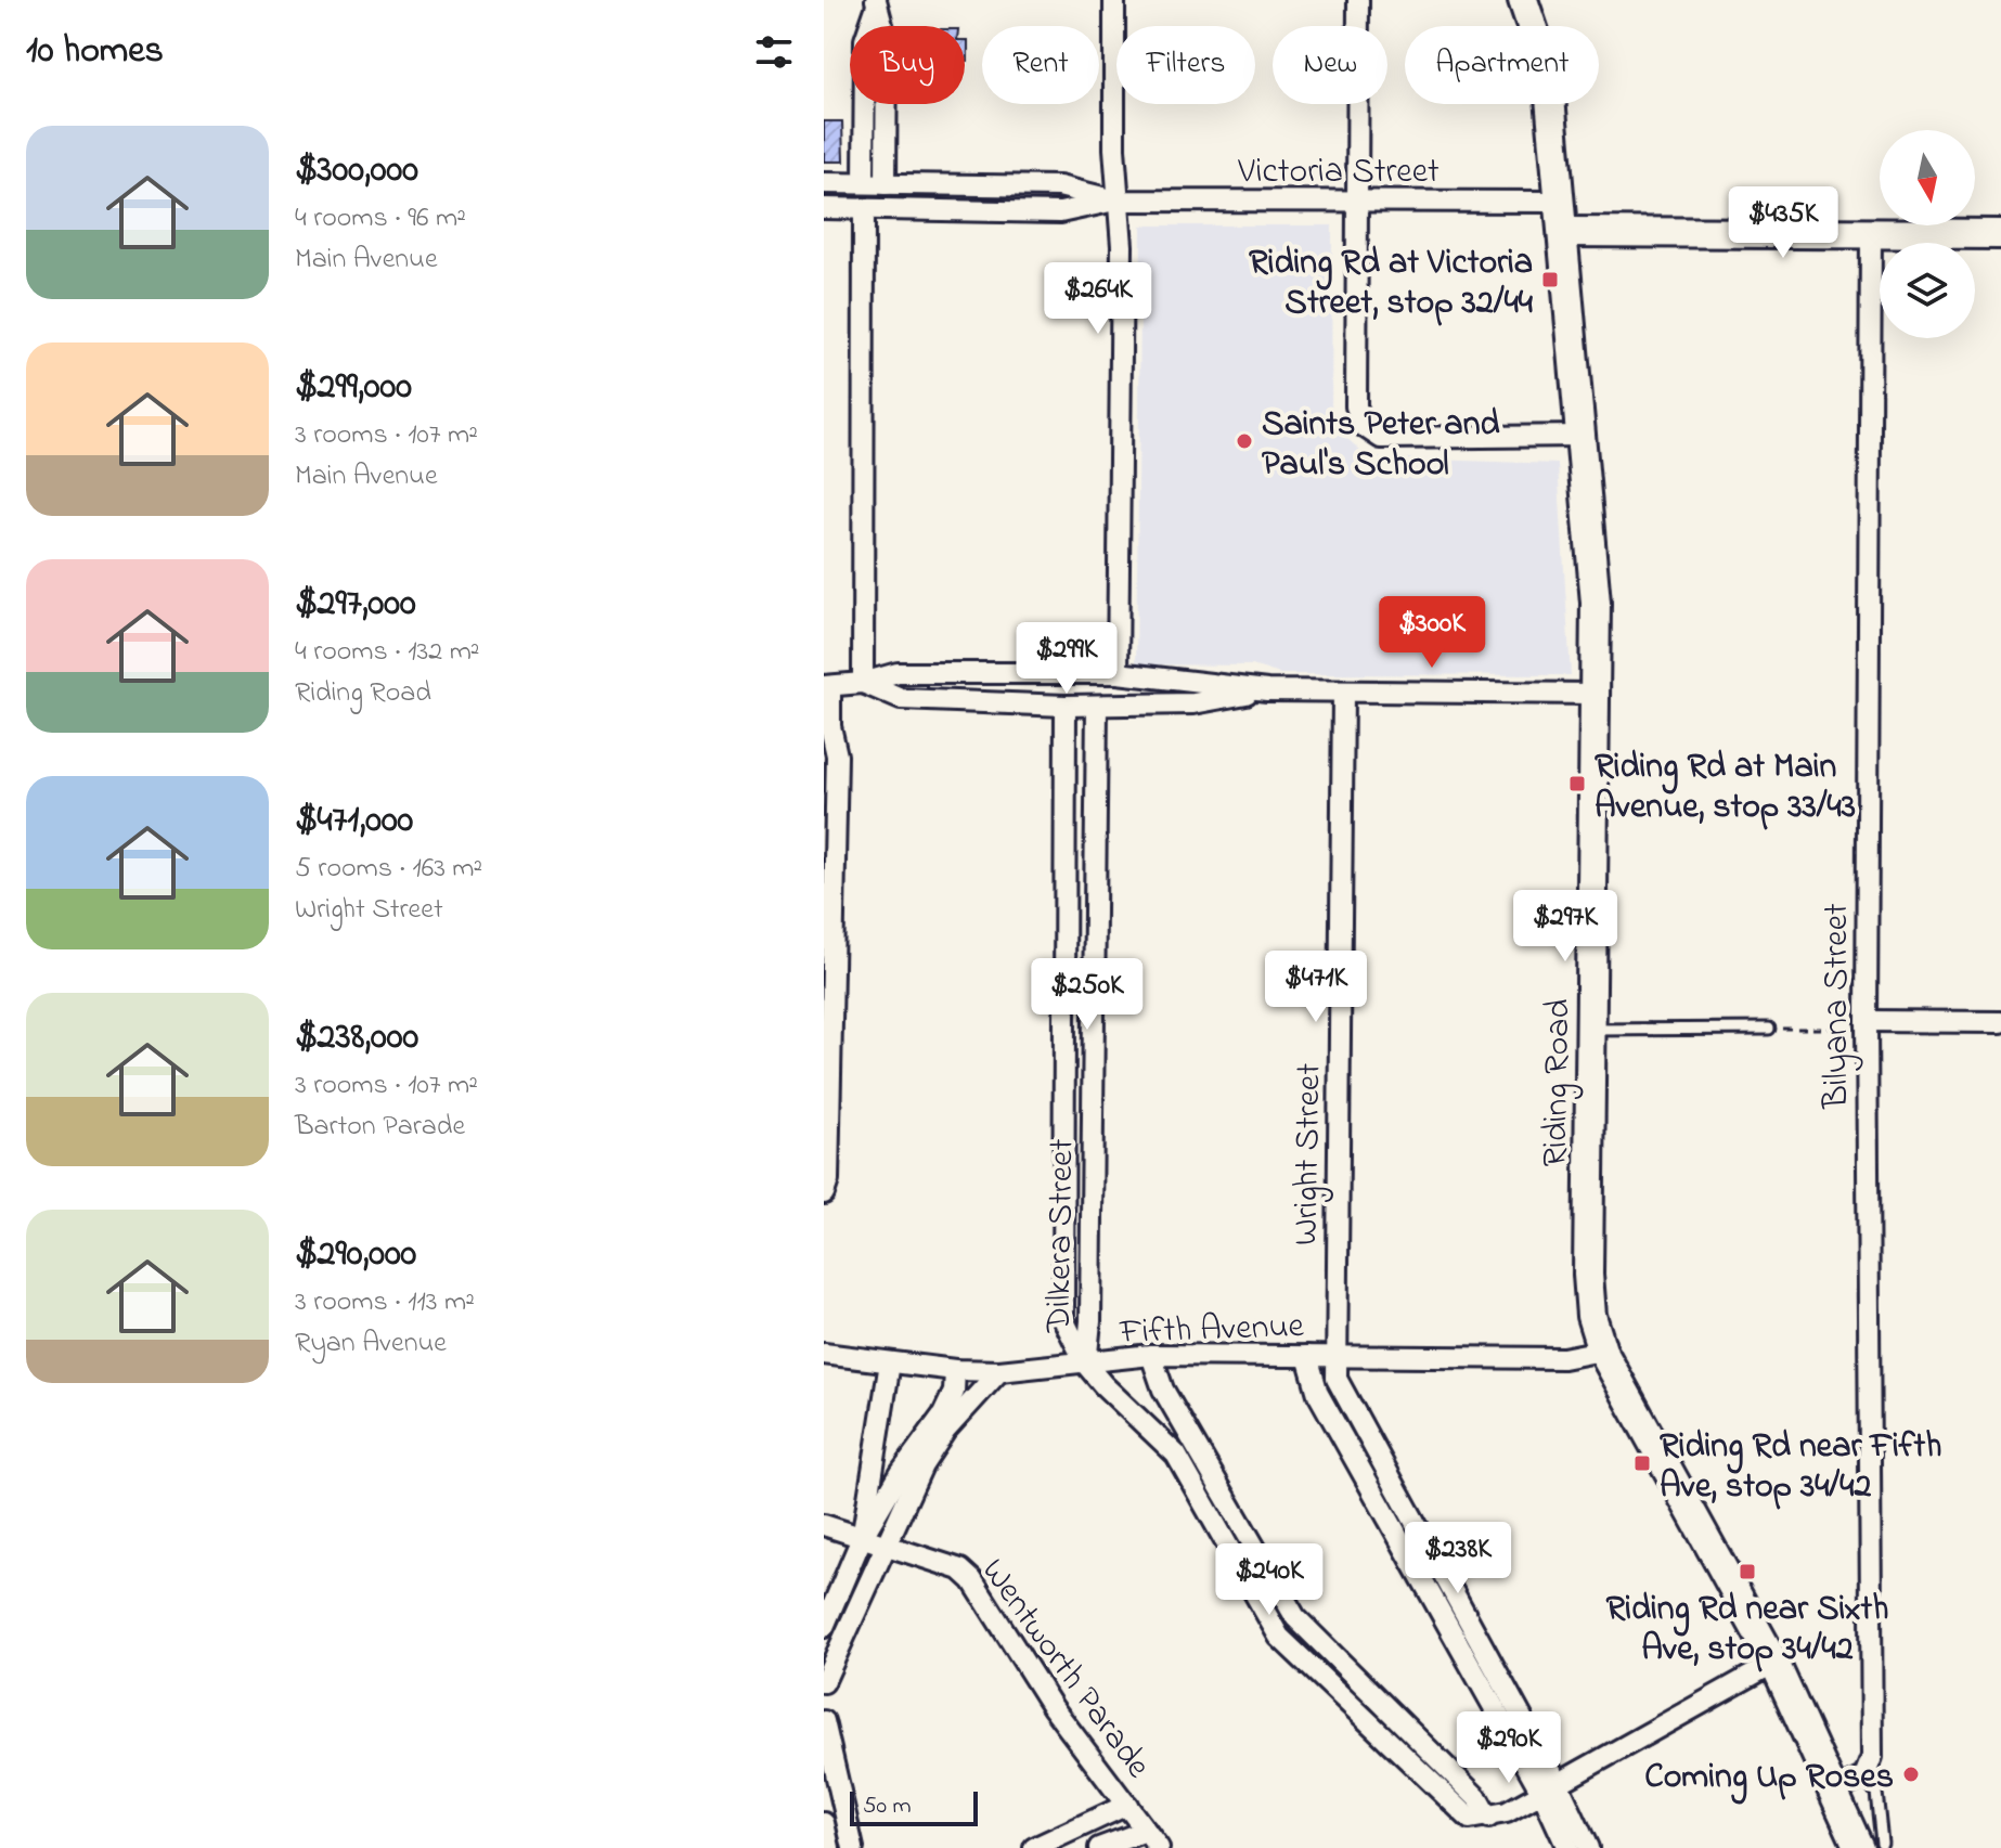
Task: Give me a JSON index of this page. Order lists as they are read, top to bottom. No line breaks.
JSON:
{"streets":{"main road":["Riding Road"],"street":["Victoria Street","Bilyana Street","Wright Street","Dilkera Street","Fifth Avenue","Wentworth Parade"]},"crossings":[["Victoria Street","Riding Road"],["Riding Road","Fifth Avenue"],["Wright Street","Fifth Avenue"],["Dilkera Street","Fifth Avenue"]],"places":{"transit":["Riding Rd at Victoria Street, stop 32/44","Riding Rd at Main Avenue, stop 33/43","Riding Rd near Fifth Ave, stop 34/42","Riding Rd near Sixth Ave, stop 34/42"],"other":["Saints Peter and Paul's School","Coming Up Roses"]},"scale_bar":"50 m","north":"bottom","page":{"heading":"10 homes","chip":["Buy","Rent","Filters","New","Apartment"],"list":[{"name":"$300,000","note":"4 rooms · 96 m² · Main Avenue"},{"name":"$299,000","note":"3 rooms · 107 m² · Main Avenue"},{"name":"$297,000","note":"4 rooms · 132 m² · Riding Road"},{"name":"$471,000","note":"5 rooms · 163 m² · Wright Street"},{"name":"$238,000","note":"3 rooms · 107 m² · Barton Parade"},{"name":"$290,000","note":"3 rooms · 113 m² · Ryan Avenue"}],"price":["$435K","$264K","$300K","$299K","$297K","$471K","$250K","$238K","$240K","$290K"],"scale":"50 m"}}
